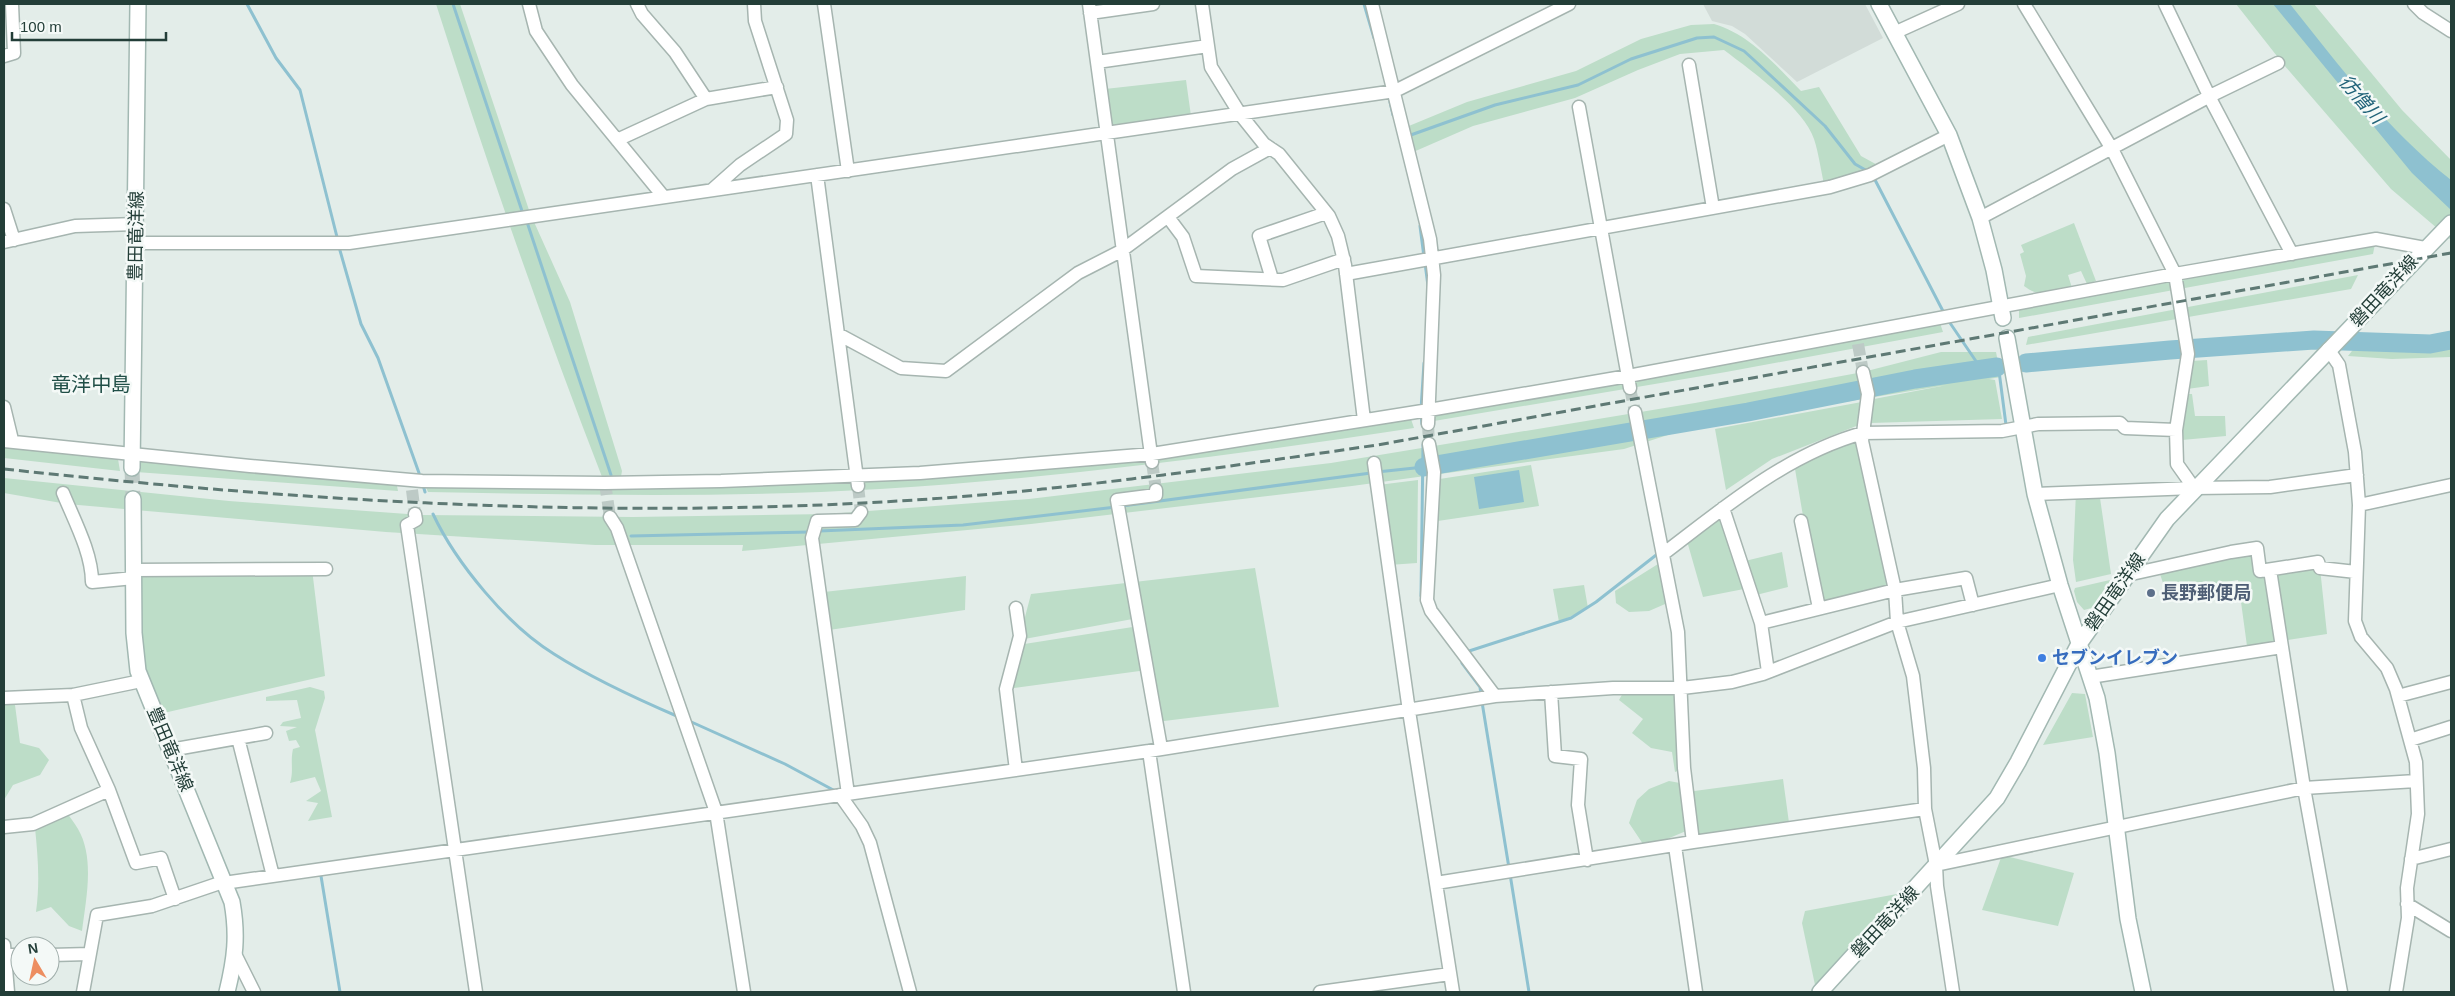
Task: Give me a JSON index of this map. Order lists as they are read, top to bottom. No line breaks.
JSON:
{"streets":{"main road":["豊田竜洋線","磐田竜洋線"]},"districts":["竜洋中島"],"water":["彷僧川"],"places":["長野郵便局","セブンイレブン"],"scale_bar":"100 m","north":"top"}
